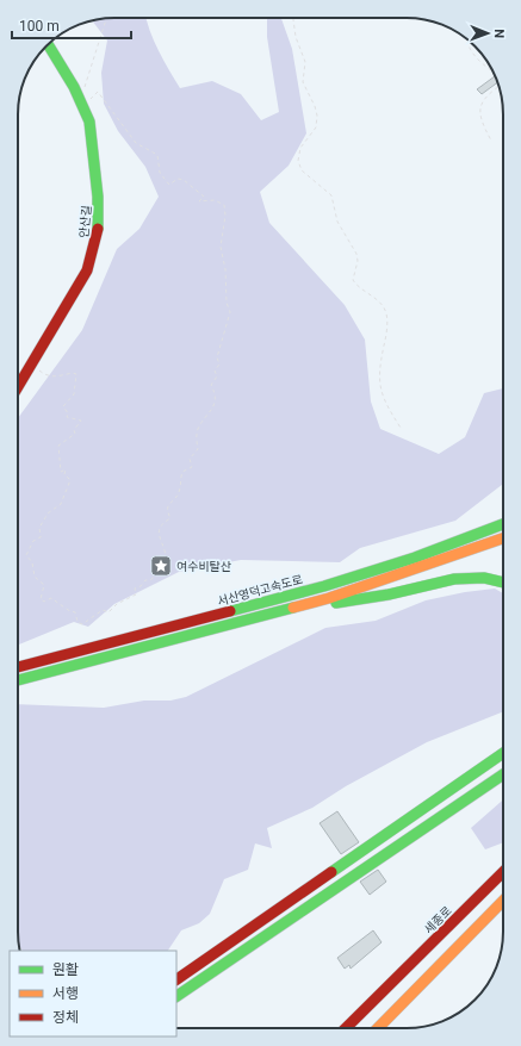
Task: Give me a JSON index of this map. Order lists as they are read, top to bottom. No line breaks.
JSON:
{"streets":{"main road":["안산길","서산영덕고속도로","세종로"]},"places":{"place":["여수비탈산"]},"legend":["원활","서행","정체"],"scale_bar":"100 m","north":"right"}
